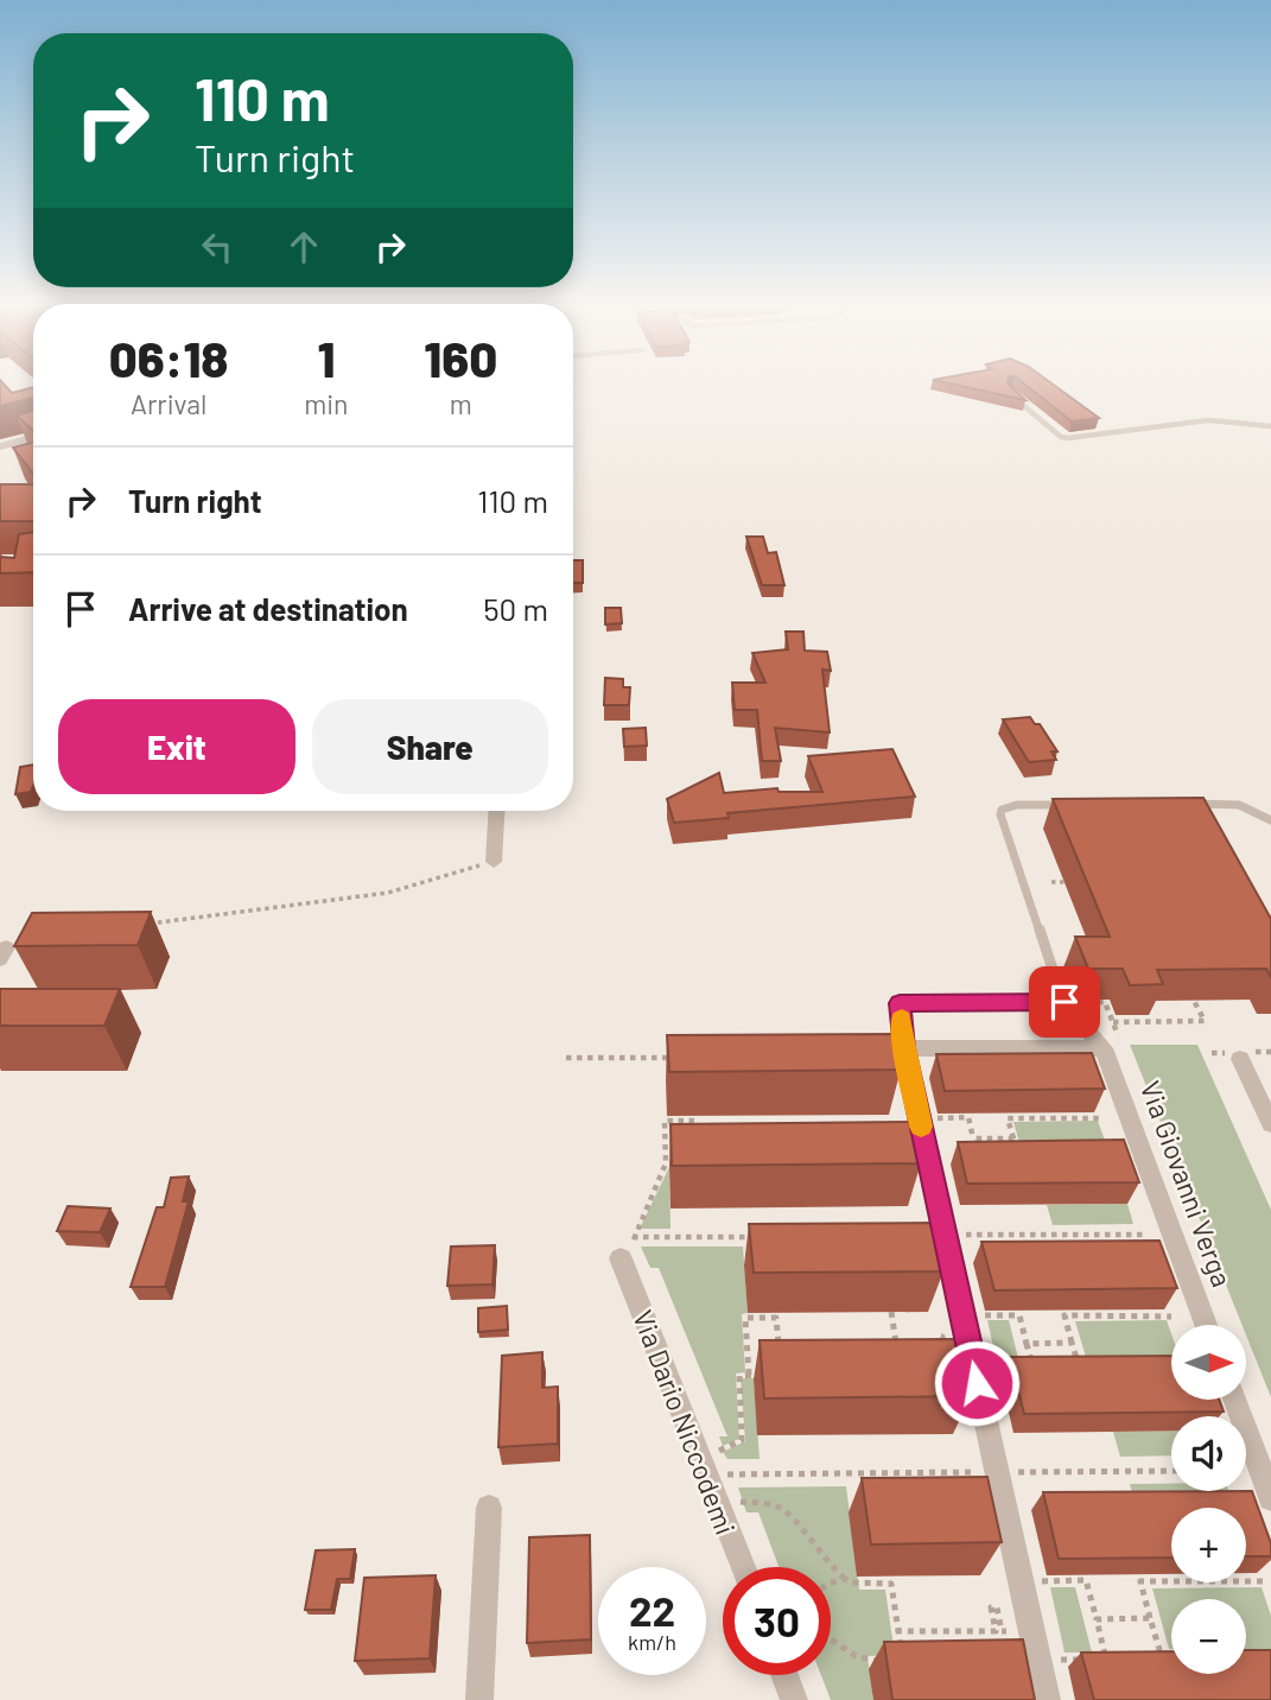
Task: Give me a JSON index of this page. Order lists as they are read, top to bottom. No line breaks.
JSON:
{"streets":{"street":["Via Giovanni Verga","Via Dario Niccodemi"]},"north":"right","page":{"turn":["110 m","Turn right"],"eta":["06:18","Arrival","1","min","160","m"],"list":[{"name":"Turn right","value":"110 m"},{"name":"Arrive at destination","value":"50 m"}],"buttons":["Exit","Share"],"map_buttons":["+","−"],"speed":"22 km/h","limit":"30"}}
